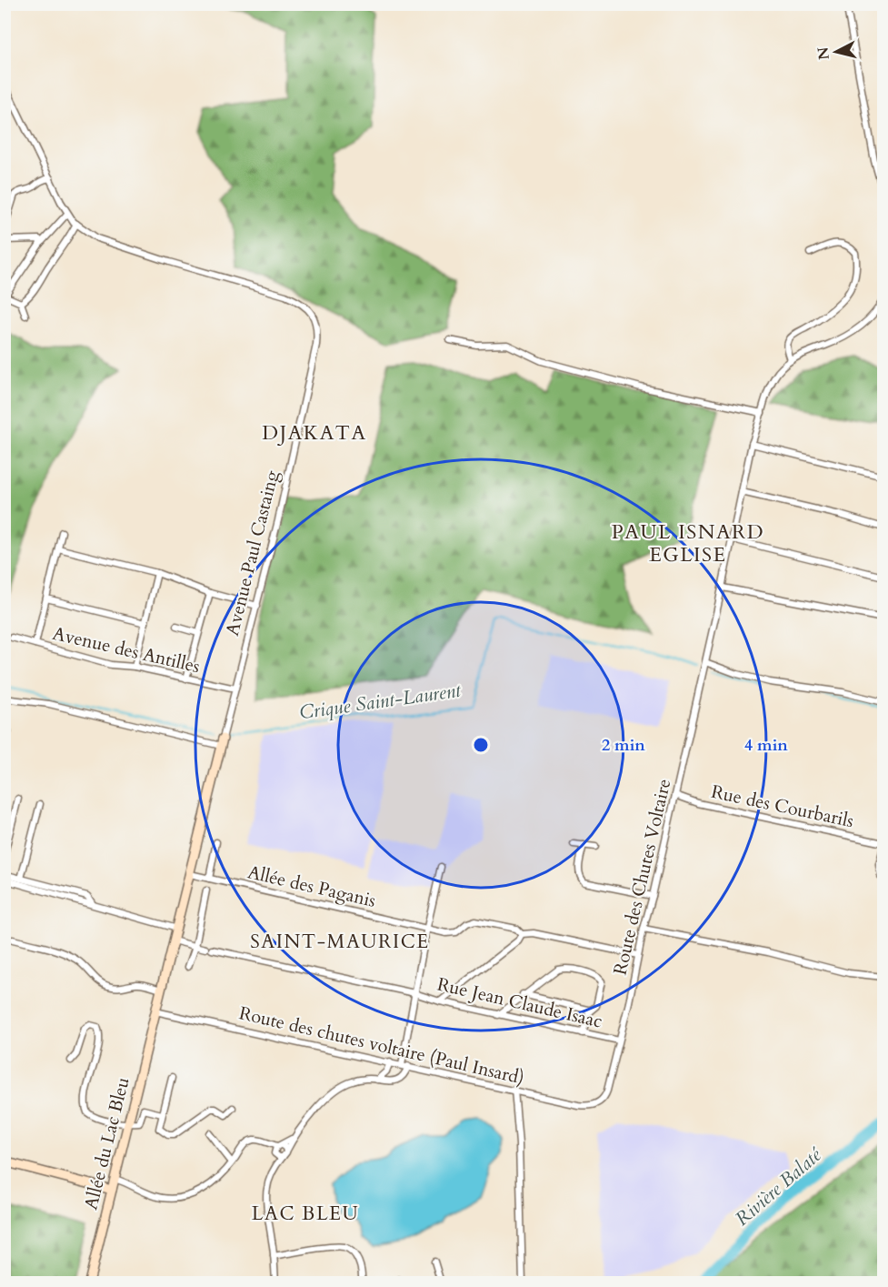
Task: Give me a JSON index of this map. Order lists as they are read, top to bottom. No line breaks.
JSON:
{"streets":{"street":["Avenue Paul Castaing","Avenue des Antilles","Rue des Courbarils","Route des Chutes Voltaire","Allée des Paganis","Rue Jean Claude Isaac","Route des chutes voltaire (Paul Insard)","Allée du Lac Bleu"]},"crossings":[["Avenue Paul Castaing","Avenue des Antilles"],["Avenue Paul Castaing","Allée des Paganis"],["Avenue Paul Castaing","Rue Jean Claude Isaac"],["Avenue Paul Castaing","Route des chutes voltaire (Paul Insard)"],["Avenue Paul Castaing","Allée du Lac Bleu"],["Rue des Courbarils","Route des Chutes Voltaire"],["Route des Chutes Voltaire","Allée des Paganis"],["Route des Chutes Voltaire","Rue Jean Claude Isaac"],["Route des Chutes Voltaire","Route des chutes voltaire (Paul Insard)"],["Route des chutes voltaire (Paul Insard)","Allée du Lac Bleu"]],"districts":["DJAKATA","PAUL ISNARD EGLISE","SAINT-MAURICE","LAC BLEU"],"water":["Crique Saint-Laurent","Rivière Balaté"],"north":"left","rings":["2 min","4 min"]}
